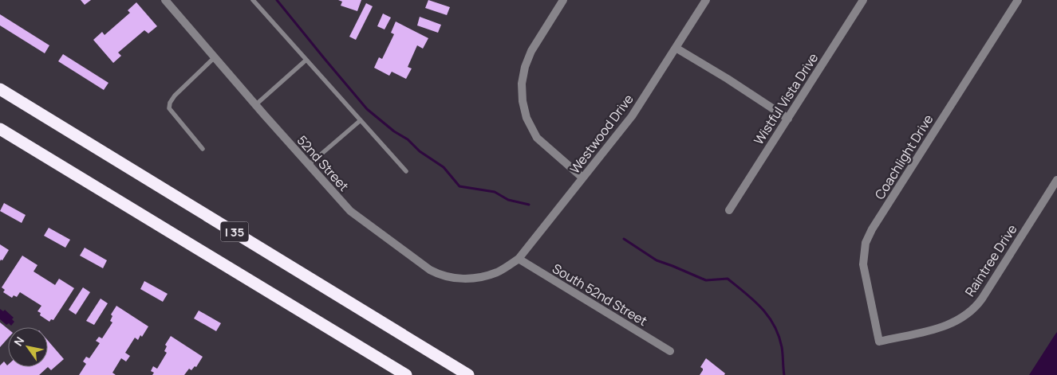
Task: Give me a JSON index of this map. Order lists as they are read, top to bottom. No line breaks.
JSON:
{"streets":{"highway":["I 35"],"street":["Wistful Vista Drive","Westwood Drive","Coachlight Drive","52nd Street","Raintree Drive","South 52nd Street"]},"crossings":[["Westwood Drive","52nd Street"],["Westwood Drive","South 52nd Street"],["Coachlight Drive","Raintree Drive"]],"north":"top left"}
